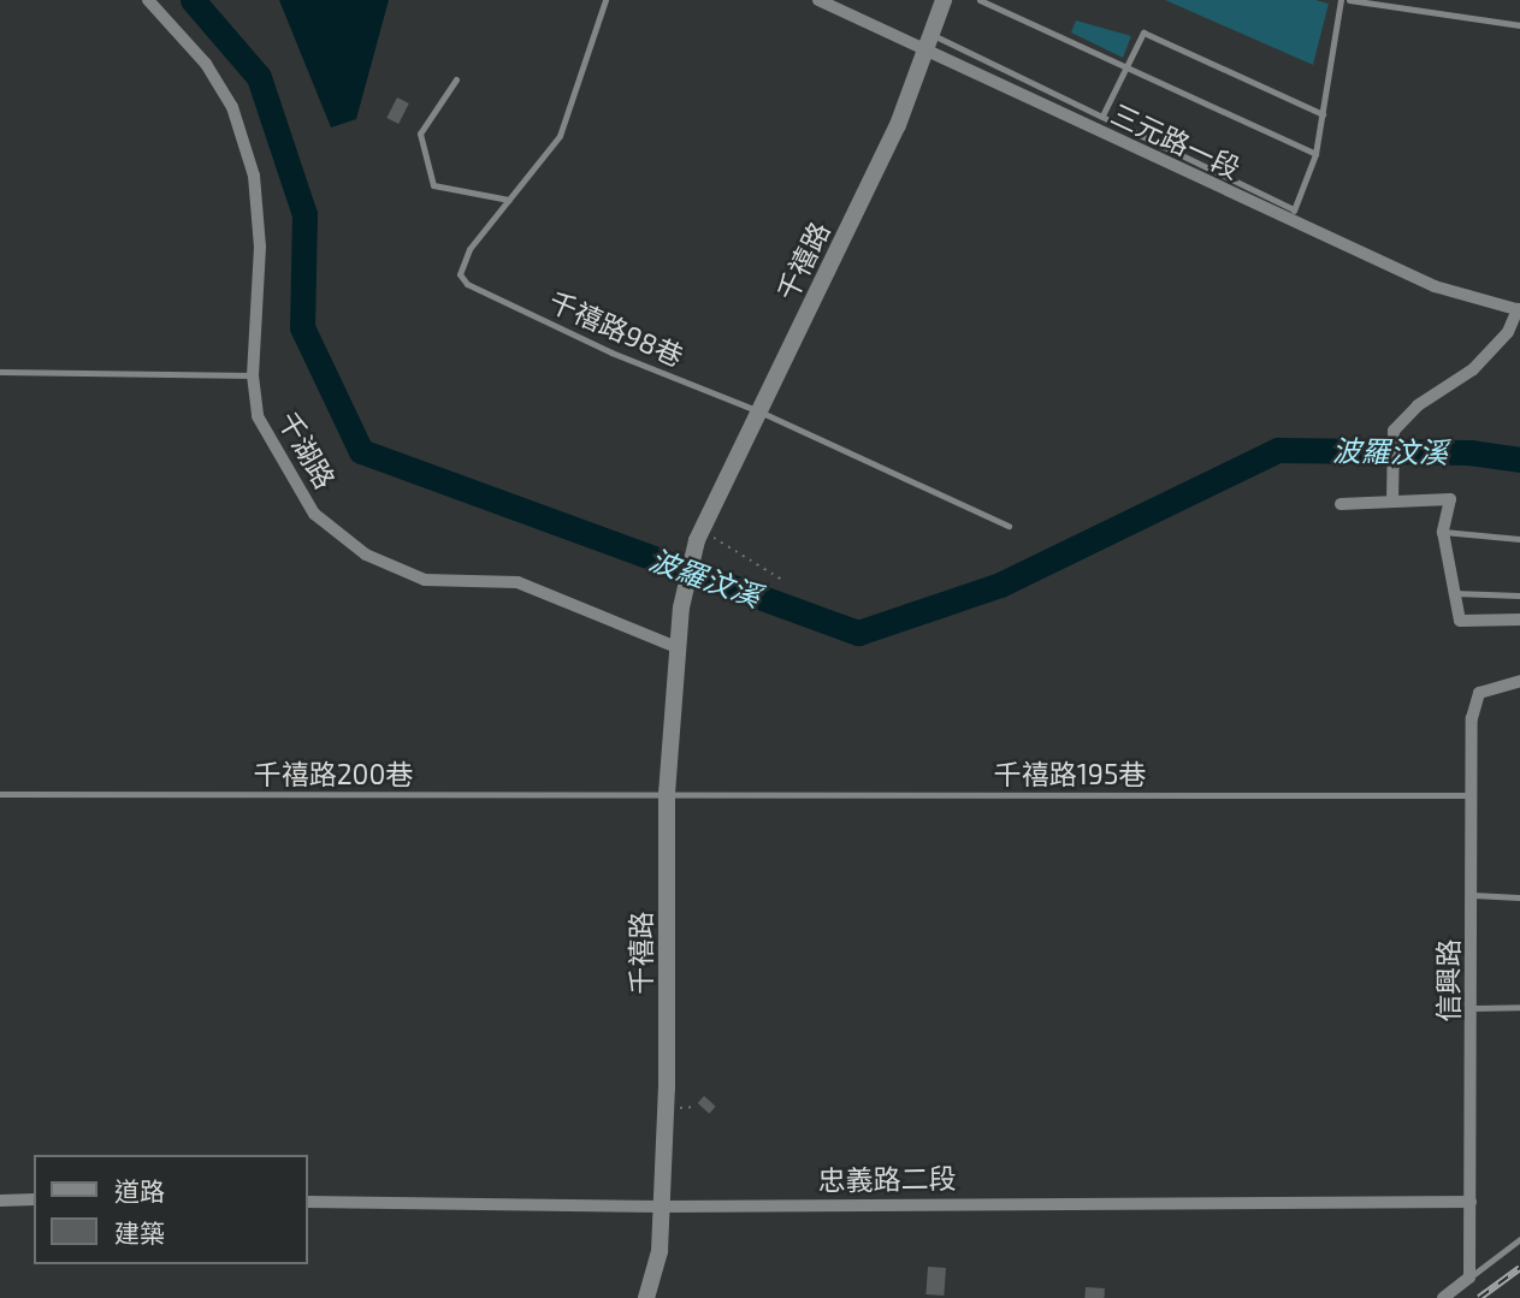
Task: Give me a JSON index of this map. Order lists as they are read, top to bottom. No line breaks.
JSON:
{"streets":{"street":["三元路一段","千禧路","千湖路","信興路","忠義路二段"],"lane":["千禧路98巷","千禧路200巷","千禧路195巷"]},"crossings":[["三元路一段","千禧路"],["千禧路","千禧路98巷"],["千禧路","千湖路"],["千禧路","千禧路200巷"],["千禧路","千禧路195巷"],["千禧路","忠義路二段"],["千禧路200巷","千禧路195巷"],["千禧路195巷","信興路"],["信興路","忠義路二段"]],"water":["波羅汶溪"],"legend":["道路","建築"]}
